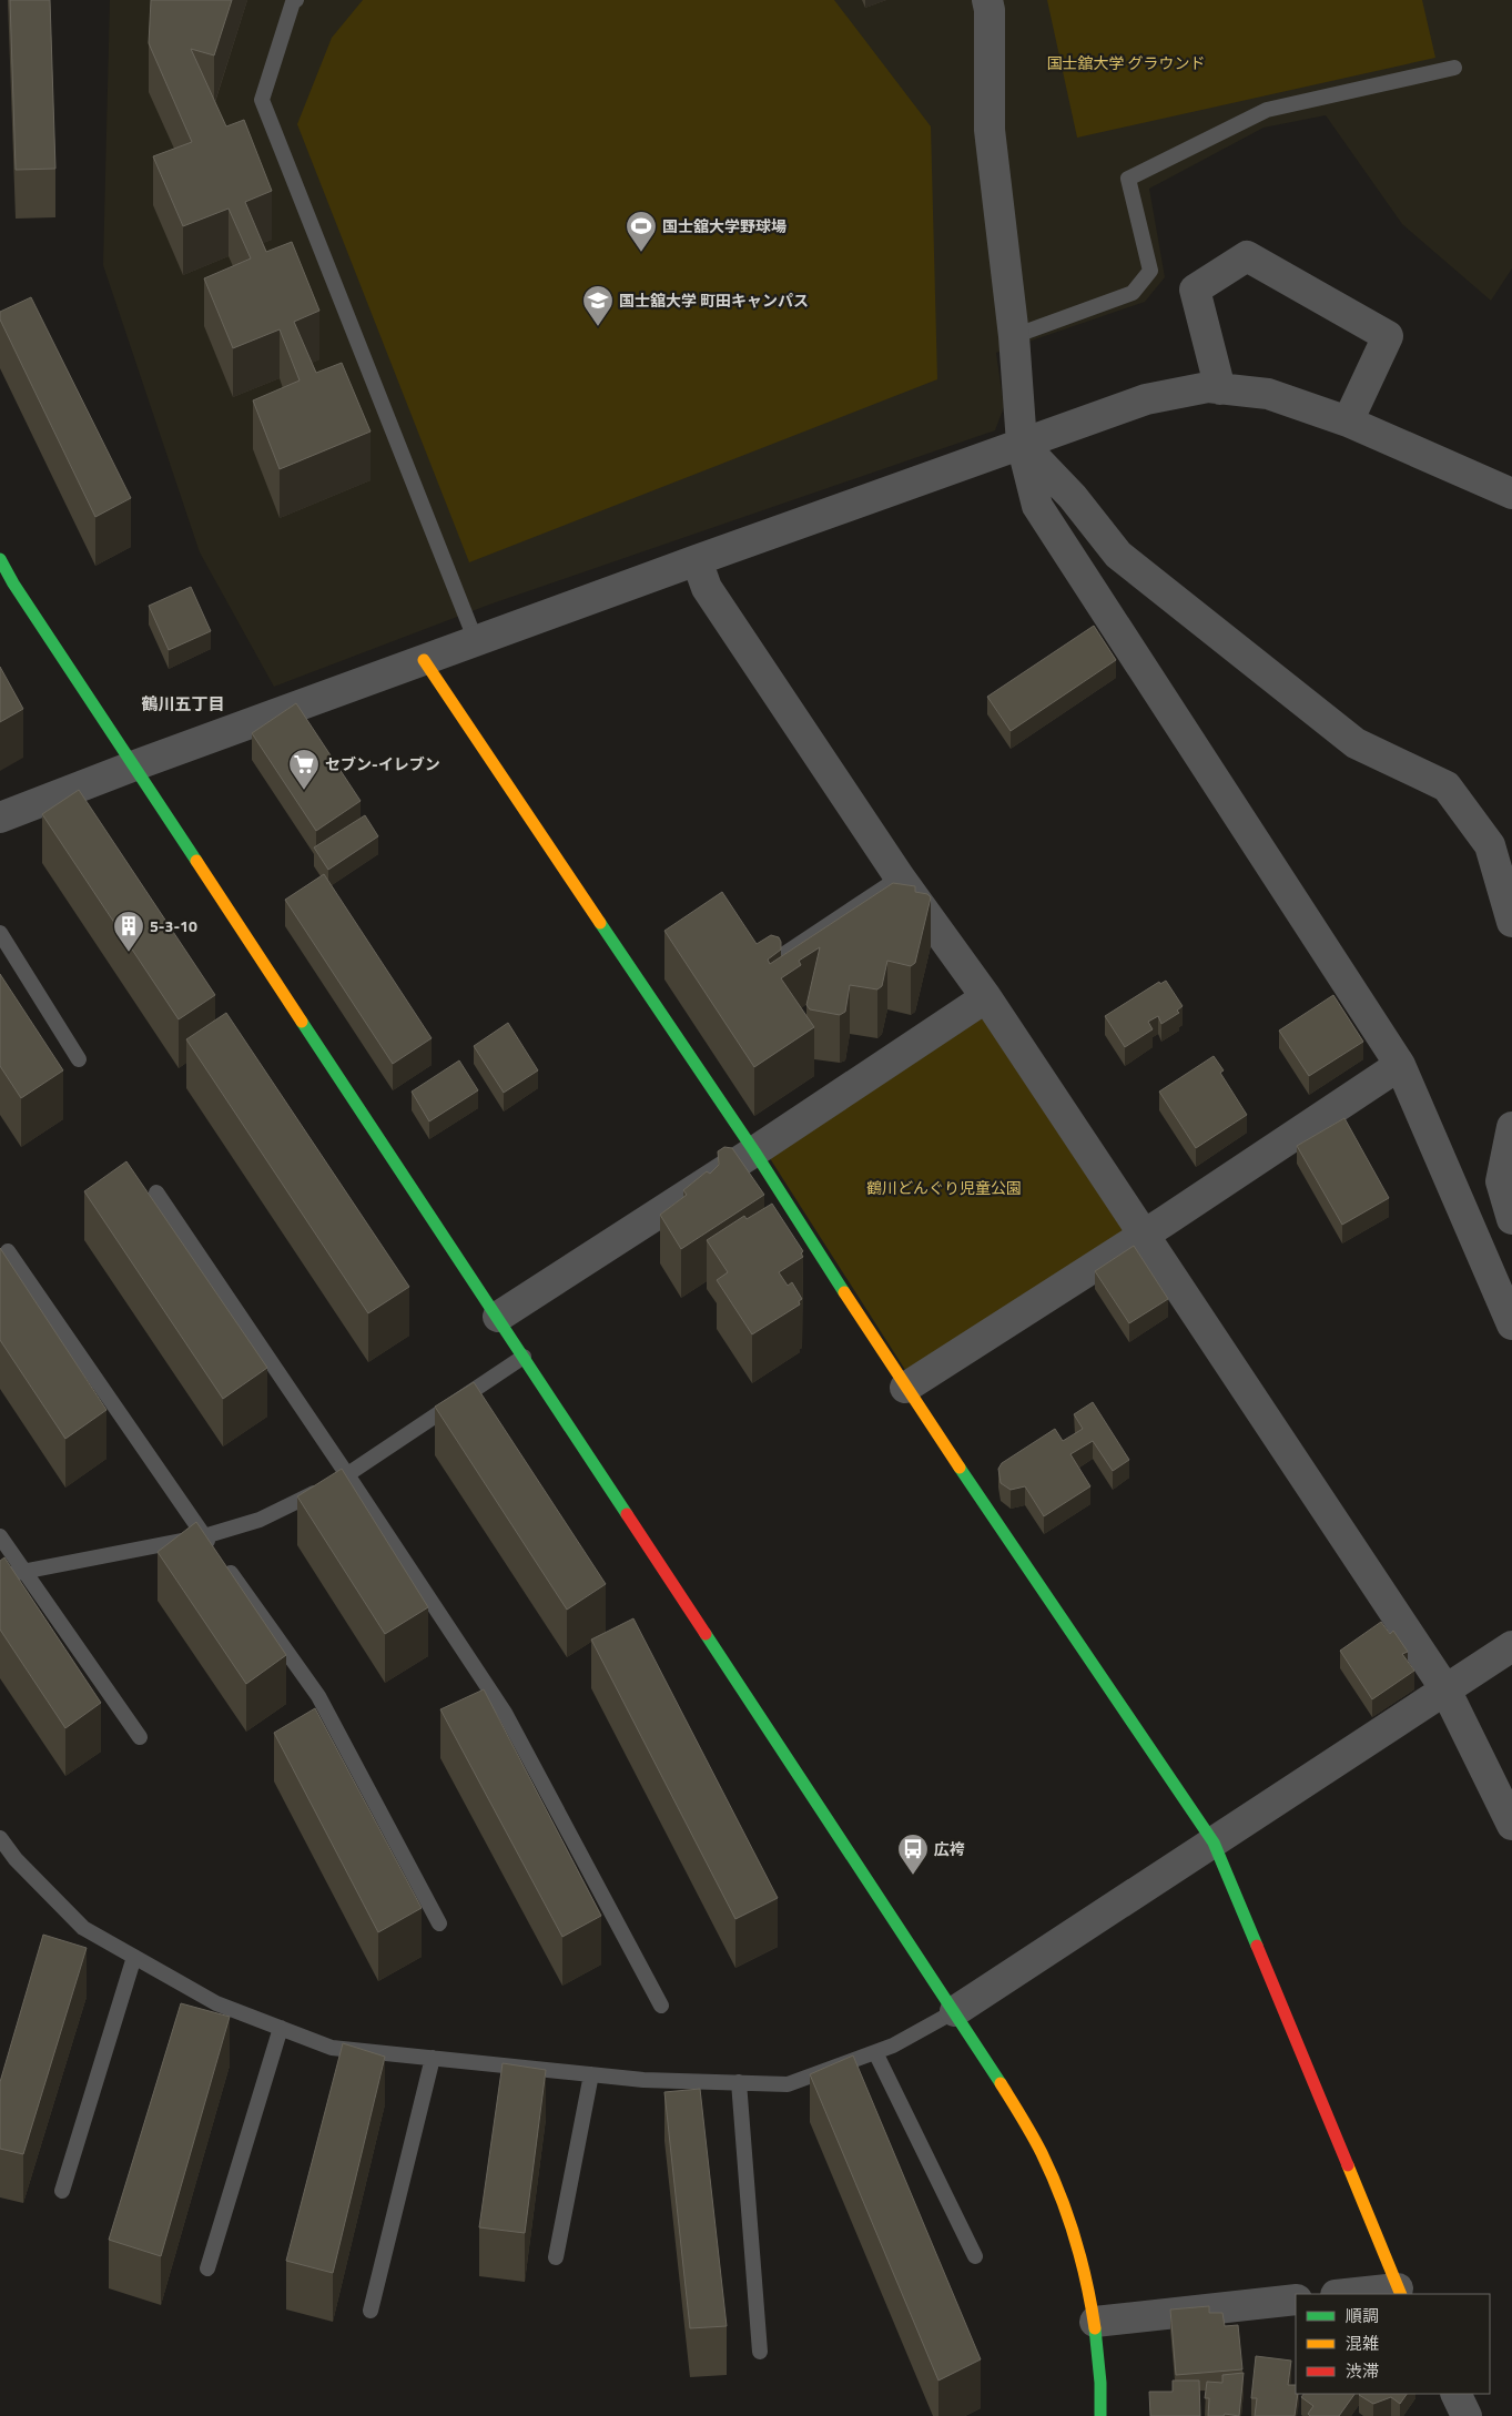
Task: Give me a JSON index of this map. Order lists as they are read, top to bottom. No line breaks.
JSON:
{"districts":["鶴川五丁目"],"parks":["国士舘大学 グラウンド","鶴川どんぐり児童公園"],"places":{"sports":["国士舘大学野球場"],"school or university":["国士舘大学 町田キャンパス"],"supermarket":["セブン-イレブン"],"building":["5-3-10"],"bus stop":["広袴"]},"legend":["順調","混雑","渋滞"]}
